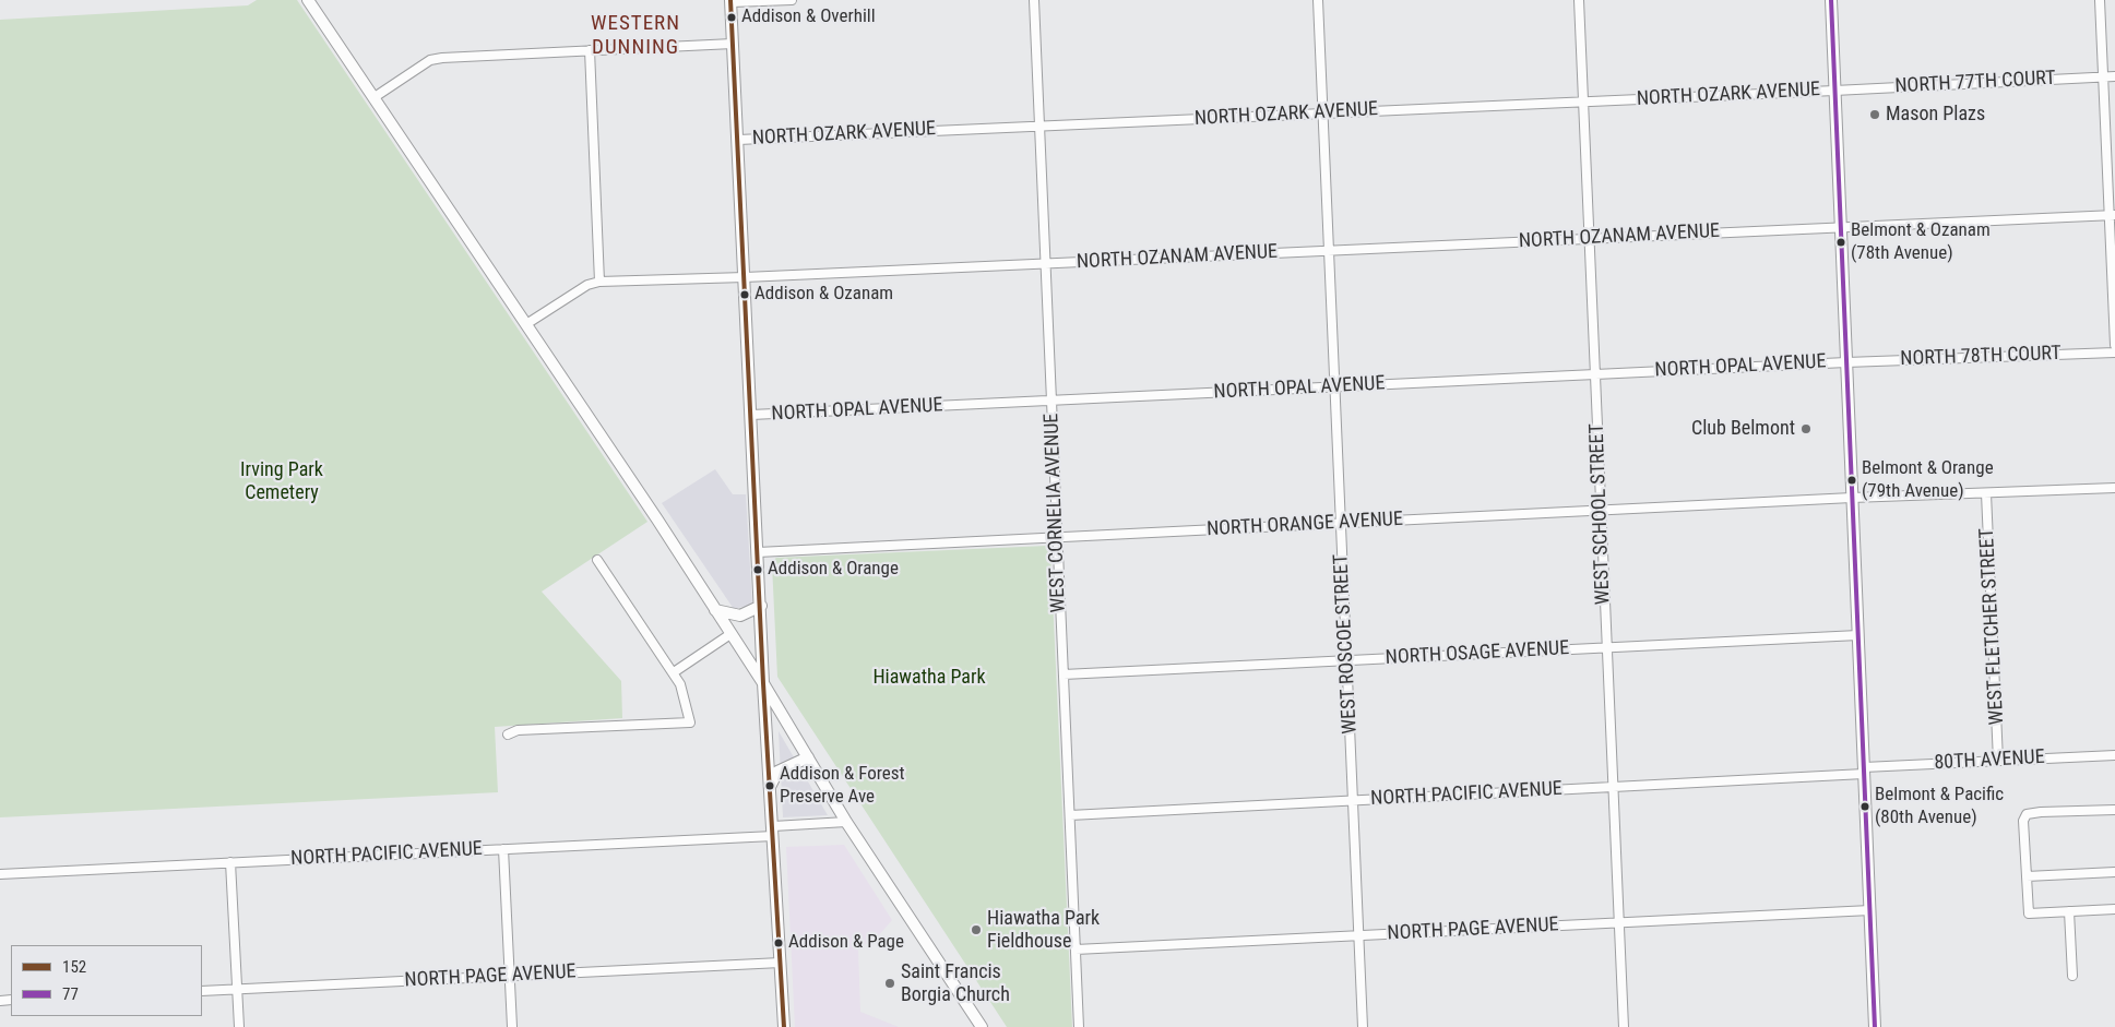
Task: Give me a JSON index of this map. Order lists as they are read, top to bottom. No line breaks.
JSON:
{"streets":{"street":["NORTH 77TH COURT","NORTH OZARK AVENUE","NORTH OZANAM AVENUE","NORTH 78TH COURT","NORTH OPAL AVENUE","WEST CORNELIA AVENUE","WEST SCHOOL STREET","NORTH ORANGE AVENUE","WEST FLETCHER STREET","WEST ROSCOE STREET","NORTH OSAGE AVENUE","80TH AVENUE","NORTH PACIFIC AVENUE","NORTH PAGE AVENUE"]},"crossings":[["NORTH 77TH COURT","NORTH OZARK AVENUE"],["NORTH OZARK AVENUE","WEST CORNELIA AVENUE"],["NORTH OZARK AVENUE","WEST SCHOOL STREET"],["NORTH OZARK AVENUE","WEST ROSCOE STREET"],["NORTH OZANAM AVENUE","WEST CORNELIA AVENUE"],["NORTH OZANAM AVENUE","WEST SCHOOL STREET"],["NORTH OZANAM AVENUE","WEST ROSCOE STREET"],["NORTH 78TH COURT","NORTH OPAL AVENUE"],["NORTH OPAL AVENUE","WEST CORNELIA AVENUE"],["NORTH OPAL AVENUE","WEST SCHOOL STREET"],["NORTH OPAL AVENUE","WEST ROSCOE STREET"],["WEST CORNELIA AVENUE","NORTH ORANGE AVENUE"],["WEST CORNELIA AVENUE","NORTH OSAGE AVENUE"],["WEST CORNELIA AVENUE","NORTH PACIFIC AVENUE"],["WEST CORNELIA AVENUE","NORTH PAGE AVENUE"],["WEST SCHOOL STREET","NORTH ORANGE AVENUE"],["WEST SCHOOL STREET","NORTH OSAGE AVENUE"],["WEST SCHOOL STREET","NORTH PACIFIC AVENUE"],["WEST SCHOOL STREET","NORTH PAGE AVENUE"],["NORTH ORANGE AVENUE","WEST FLETCHER STREET"],["NORTH ORANGE AVENUE","WEST ROSCOE STREET"],["WEST FLETCHER STREET","80TH AVENUE"],["WEST ROSCOE STREET","NORTH OSAGE AVENUE"],["WEST ROSCOE STREET","NORTH PACIFIC AVENUE"],["WEST ROSCOE STREET","NORTH PAGE AVENUE"],["80TH AVENUE","NORTH PACIFIC AVENUE"]],"districts":["WESTERN DUNNING"],"parks":["Irving Park Cemetery","Hiawatha Park"],"places":["Addison & Overhill","Mason Plazs","Belmont & Ozanam (78th Avenue)","Addison & Ozanam","Club Belmont","Belmont & Orange (79th Avenue)","Addison & Orange","Addison & Forest Preserve Ave","Belmont & Pacific (80th Avenue)","Hiawatha Park Fieldhouse","Addison & Page","Saint Francis Borgia Church"],"lines":["transit line 152","transit line 77"],"legend":["152","77"]}
